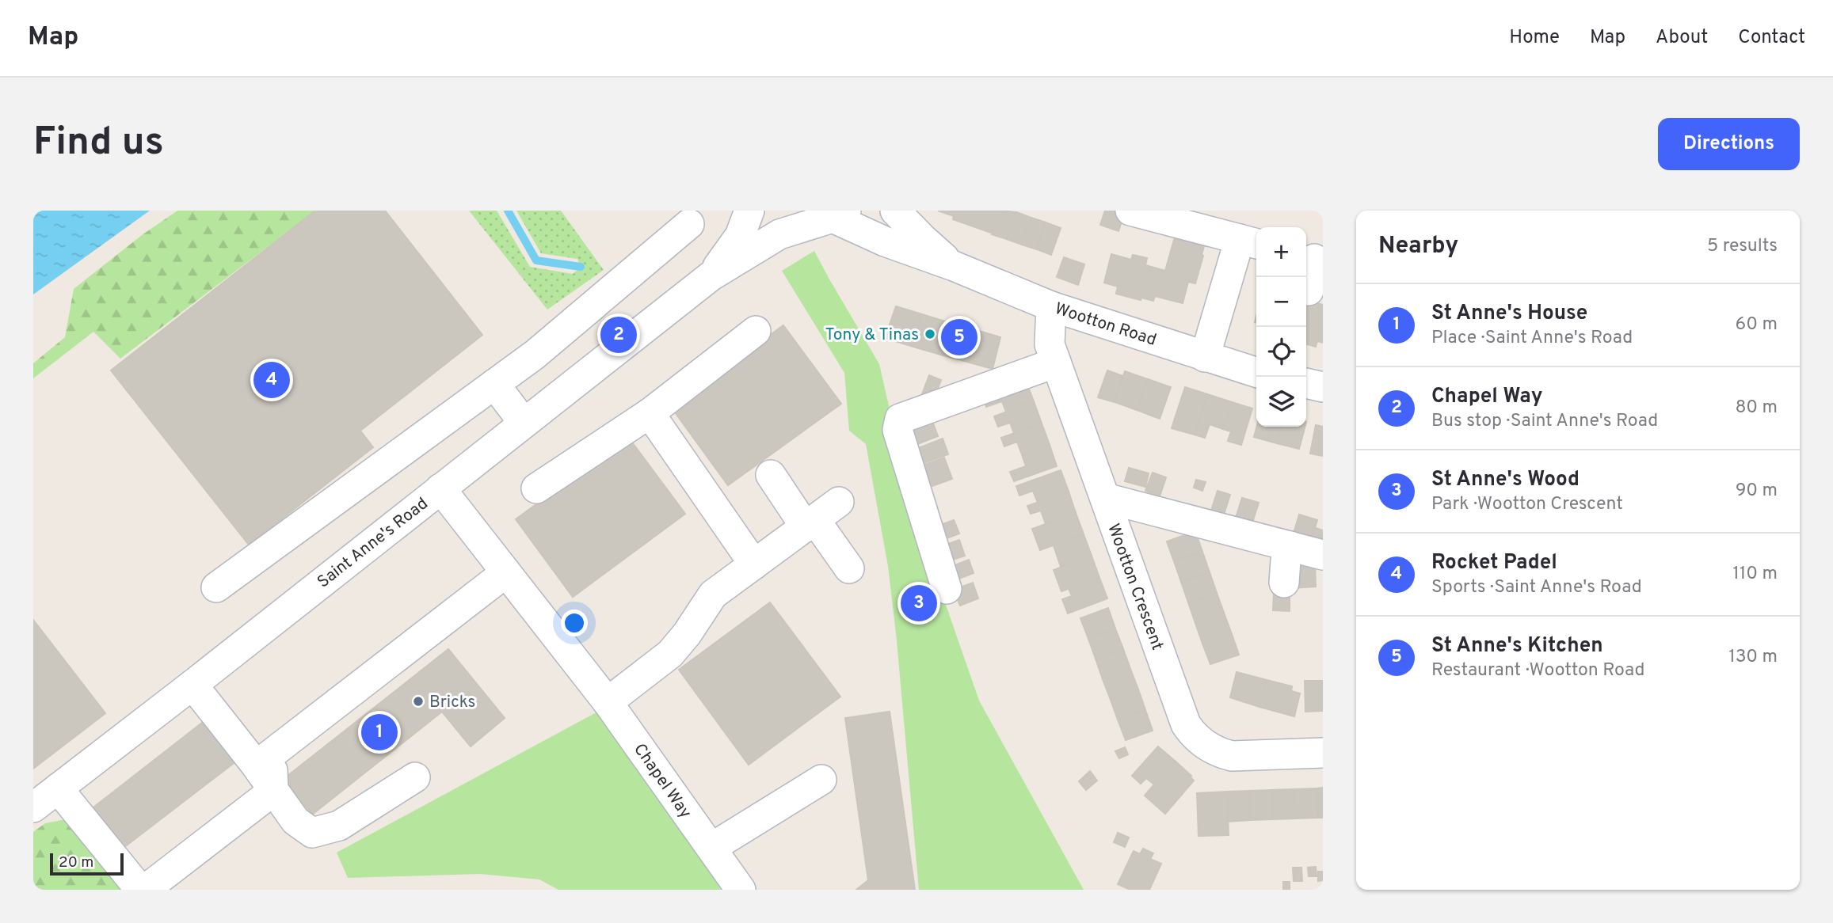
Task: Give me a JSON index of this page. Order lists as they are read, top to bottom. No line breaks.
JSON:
{"streets":{"street":["Wootton Road","Saint Anne's Road","Wootton Crescent","Chapel Way"]},"crossings":[["Wootton Road","Saint Anne's Road"],["Wootton Road","Wootton Crescent"],["Saint Anne's Road","Chapel Way"]],"places":["Tony & Tinas","Bricks"],"scale_bar":"20 m","page":{"header":"Map","nav":["Home","Map","About","Contact"],"buttons":"Directions","title":"Find us","heading":["Nearby","5 results"],"map_buttons":["+","−"],"list":[{"mark":"1","name":"St Anne's House","note":"Place · Saint Anne's Road","value":"60 m"},{"mark":"2","name":"Chapel Way","note":"Bus stop · Saint Anne's Road","value":"80 m"},{"mark":"3","name":"St Anne's Wood","note":"Park · Wootton Crescent","value":"90 m"},{"mark":"4","name":"Rocket Padel","note":"Sports · Saint Anne's Road","value":"110 m"},{"mark":"5","name":"St Anne's Kitchen","note":"Restaurant · Wootton Road","value":"130 m"}],"pins":["2","5","4","3","1"],"scale":"20 m"}}
